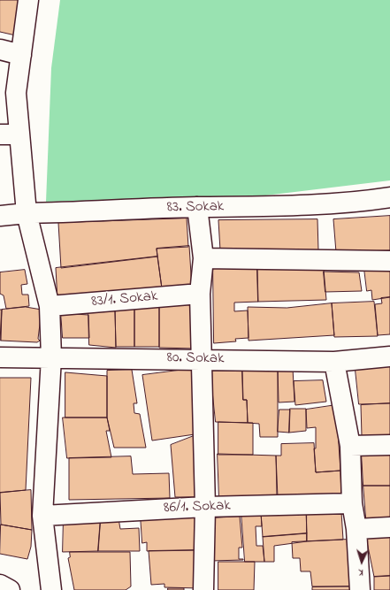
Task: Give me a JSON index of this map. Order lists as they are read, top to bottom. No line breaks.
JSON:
{"streets":{"street":["83. Sokak","83/1. Sokak","80. Sokak","86/1. Sokak"]},"north":"bottom"}
